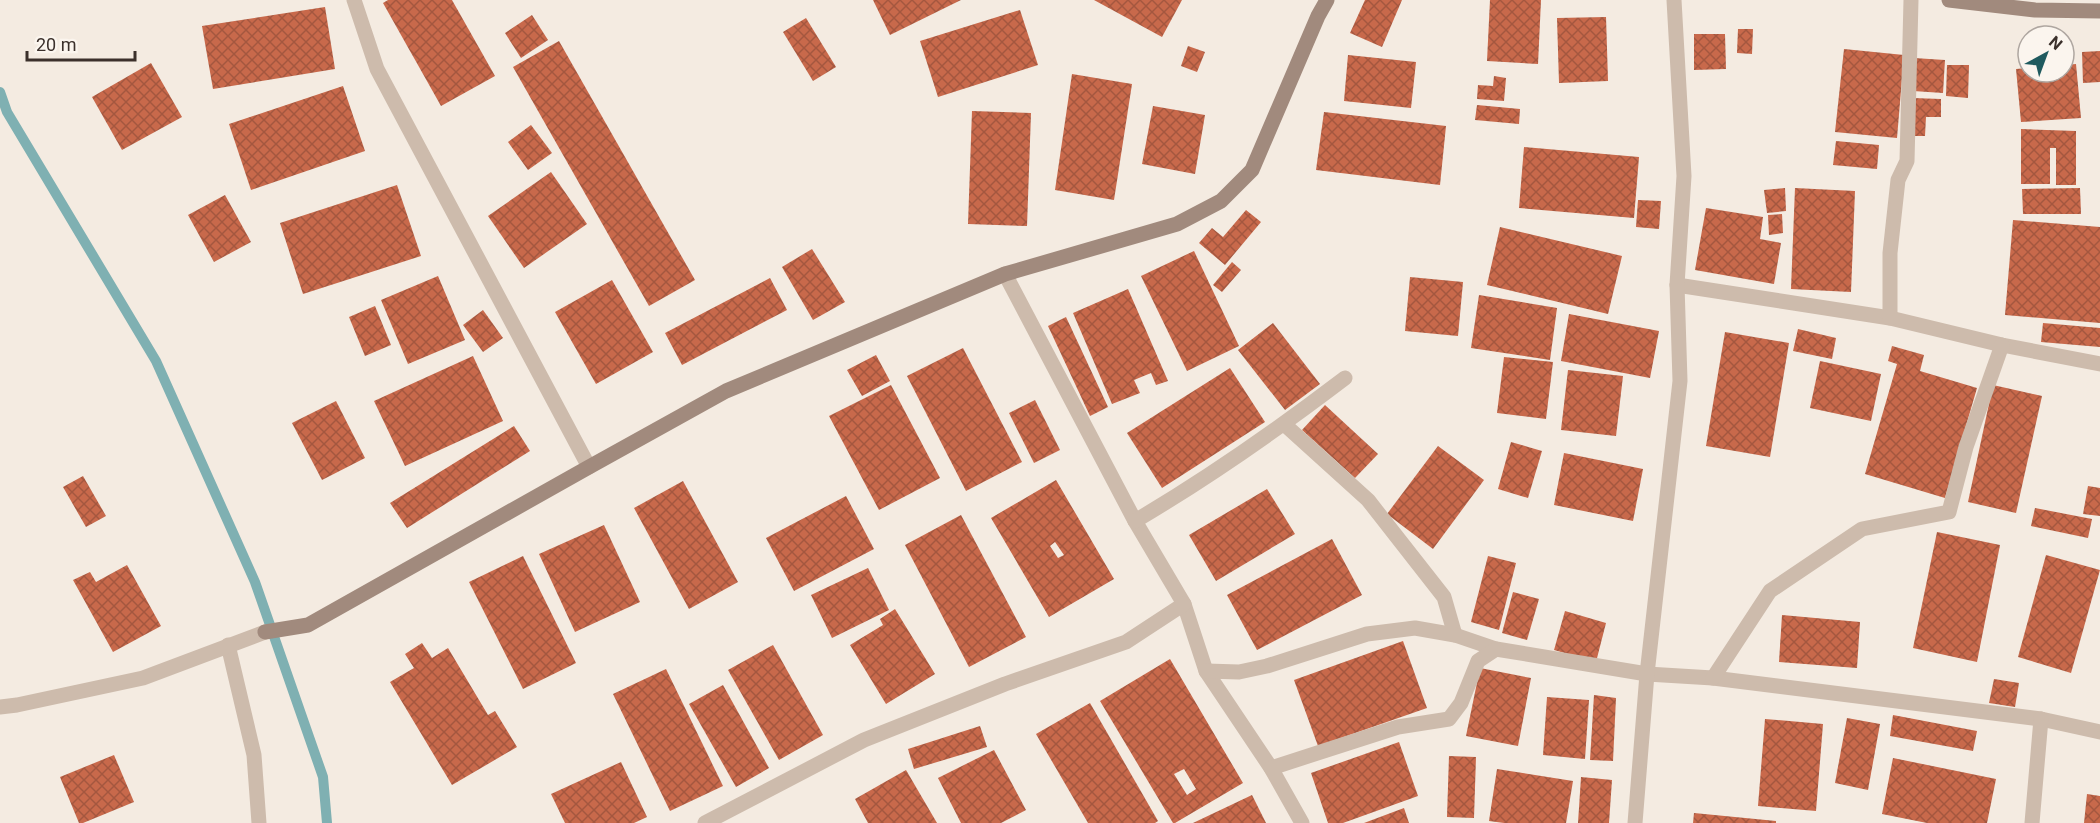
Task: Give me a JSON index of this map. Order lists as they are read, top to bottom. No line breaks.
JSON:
{"scale_bar":"20 m","north":"top right"}
